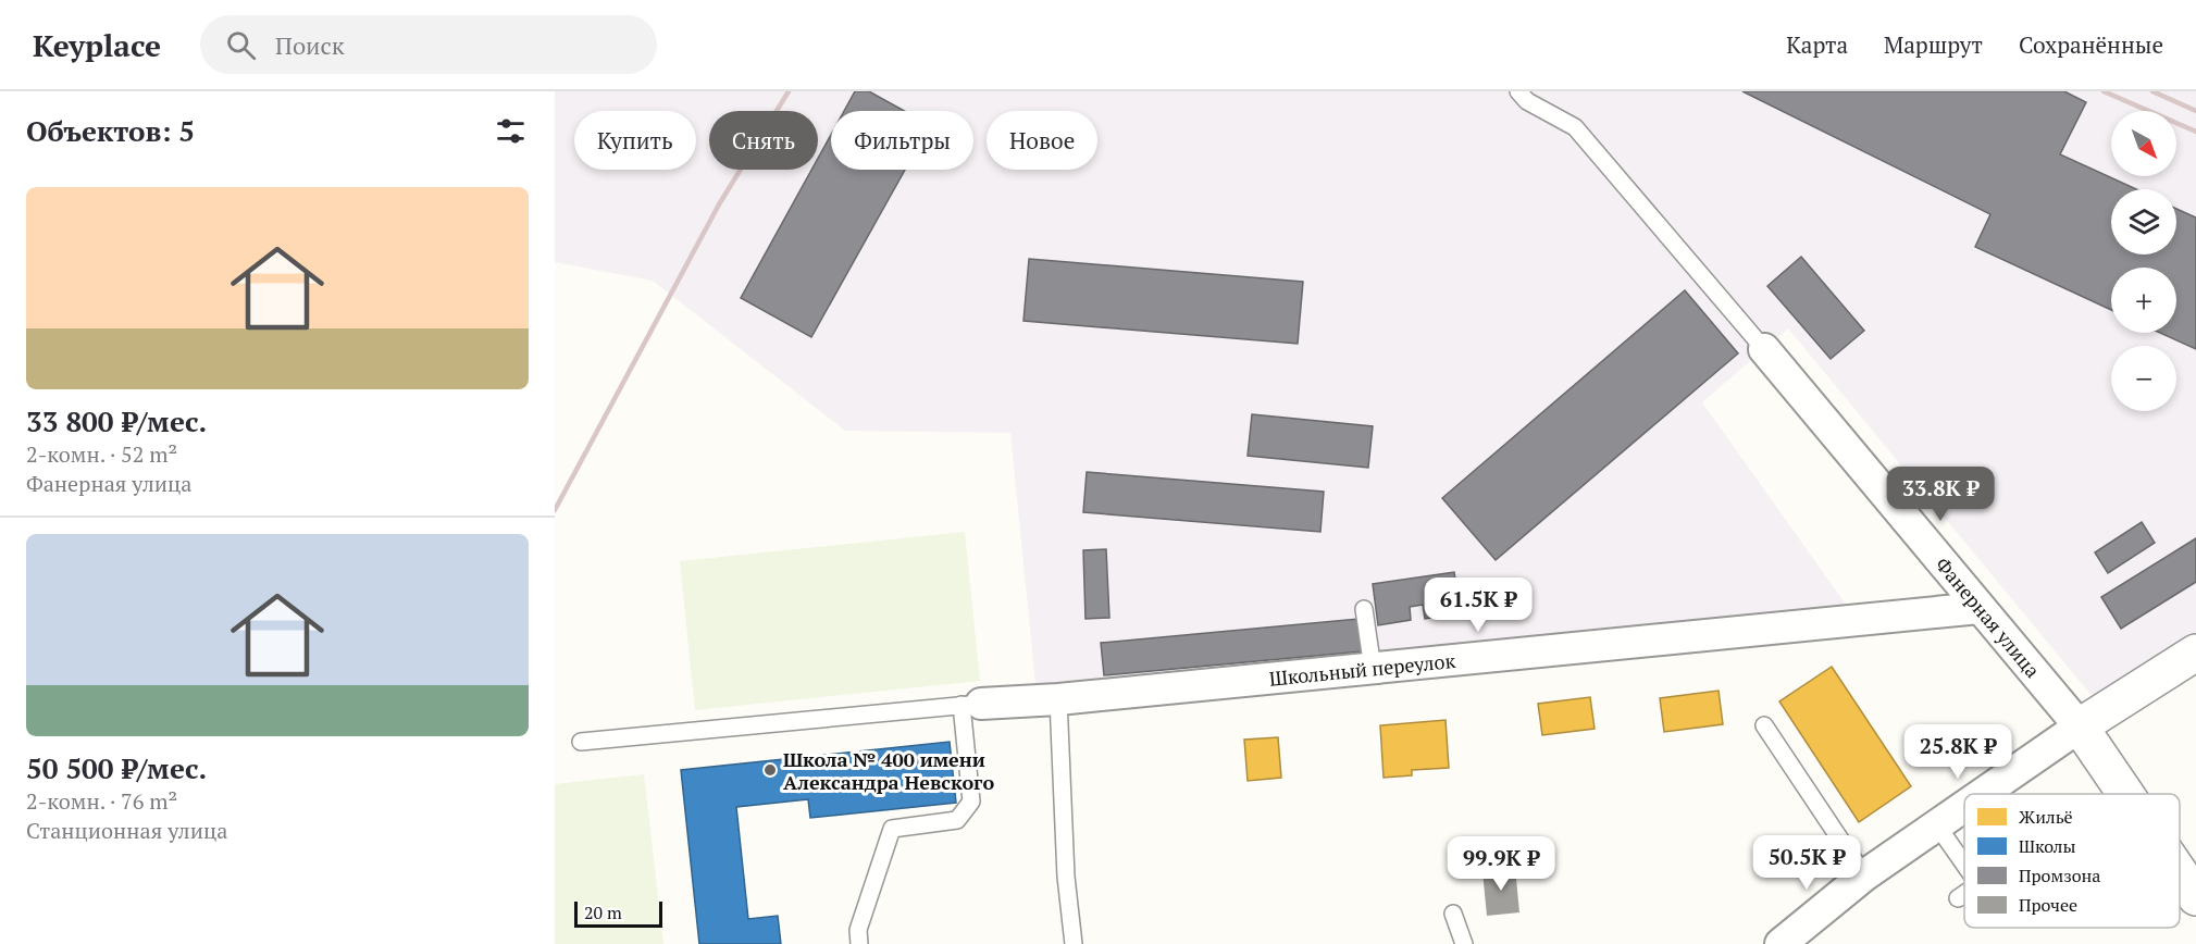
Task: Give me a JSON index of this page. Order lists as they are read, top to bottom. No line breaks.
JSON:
{"streets":{"street":["Фанерная улица","Школьный переулок"]},"crossings":[["Фанерная улица","Школьный переулок"]],"places":["Школа № 400 имени Александра Невского"],"legend":["Жильё","Школы","Промзона","Прочее"],"scale_bar":"20 m","north":"bottom right","page":{"header":"Keyplace","search":"Поиск","nav":["Карта","Маршрут","Сохранённые"],"heading":"Объектов: 5","map_buttons":["+","−"],"chip":["Купить","Снять","Фильтры","Новое"],"list":[{"name":"33 800 ₽/мес.","note":"2-комн. · 52 m² · Фанерная улица"},{"name":"50 500 ₽/мес.","note":"2-комн. · 76 m² · Станционная улица"}],"price":["33.8K ₽","61.5K ₽","25.8K ₽","50.5K ₽","99.9K ₽"],"scale":"20 m"}}
